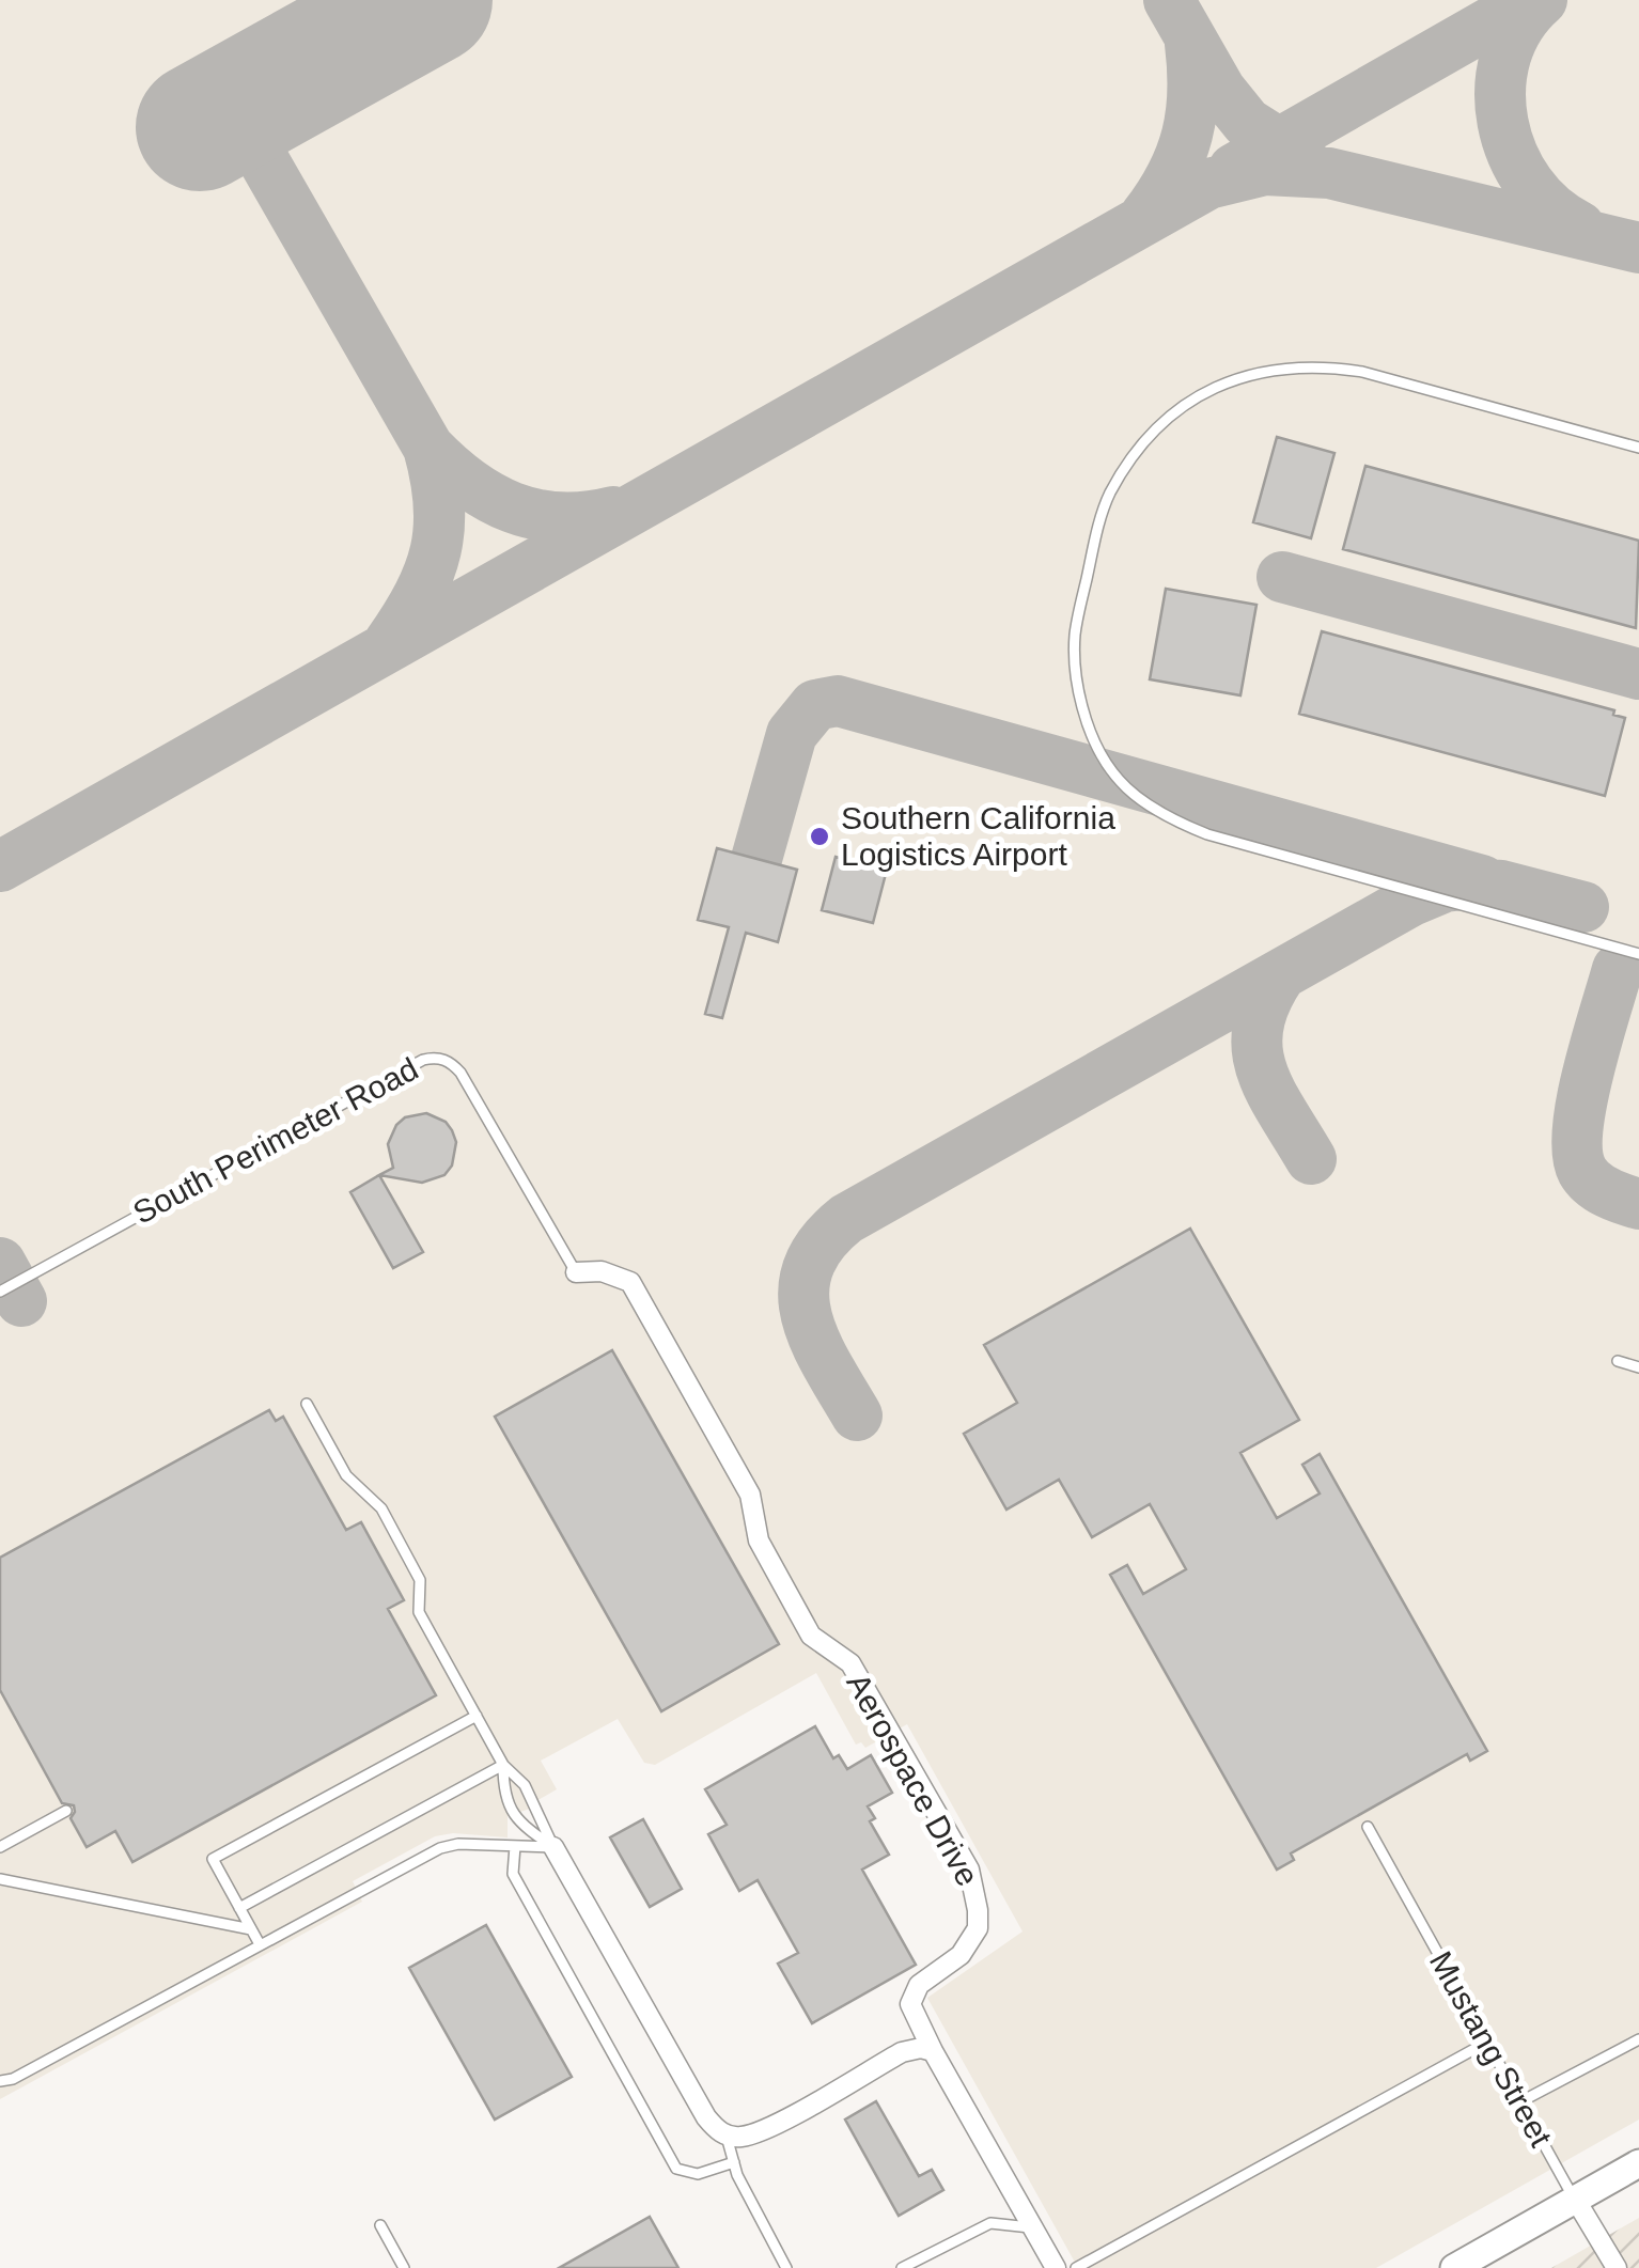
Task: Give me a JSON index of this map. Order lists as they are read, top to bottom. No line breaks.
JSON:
{"streets":{"street":["Aerospace Drive","Mustang Street"],"lane":["South Perimeter Road"]},"crossings":[["South Perimeter Road","Aerospace Drive"]],"places":["Southern California Logistics Airport"]}
